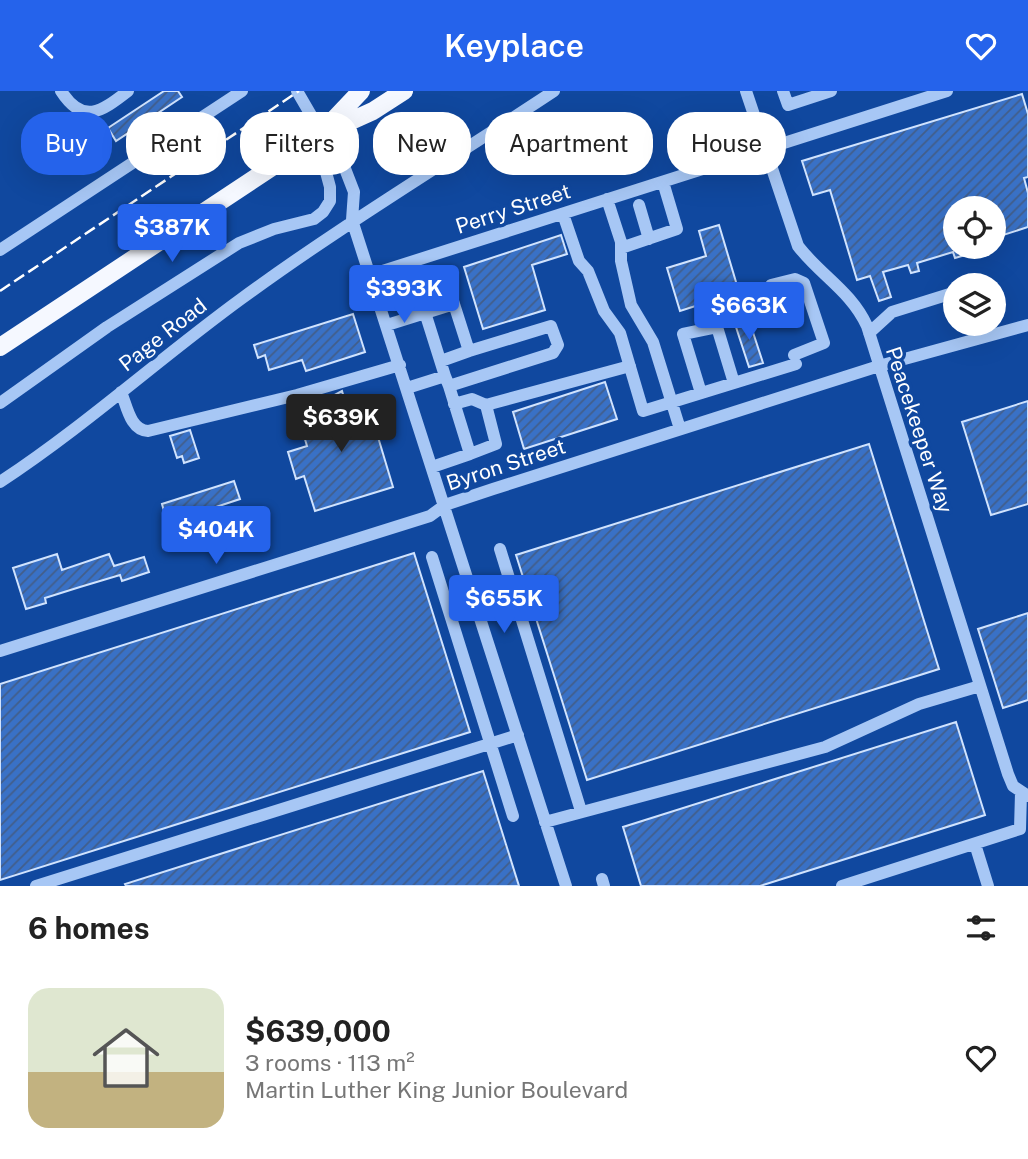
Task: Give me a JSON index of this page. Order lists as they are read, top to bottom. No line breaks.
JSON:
{"streets":{"street":["Perry Street","Page Road","Peacekeeper Way","Byron Street"]},"crossings":[["Peacekeeper Way","Byron Street"]],"page":{"header":"Keyplace","chip":["Buy","Rent","Filters","New","Apartment","House"],"price":["$387K","$393K","$663K","$639K","$404K","$655K"],"heading":"6 homes","list":[{"name":"$639,000","note":"3 rooms · 113 m² · Martin Luther King Junior Boulevard"}]}}
